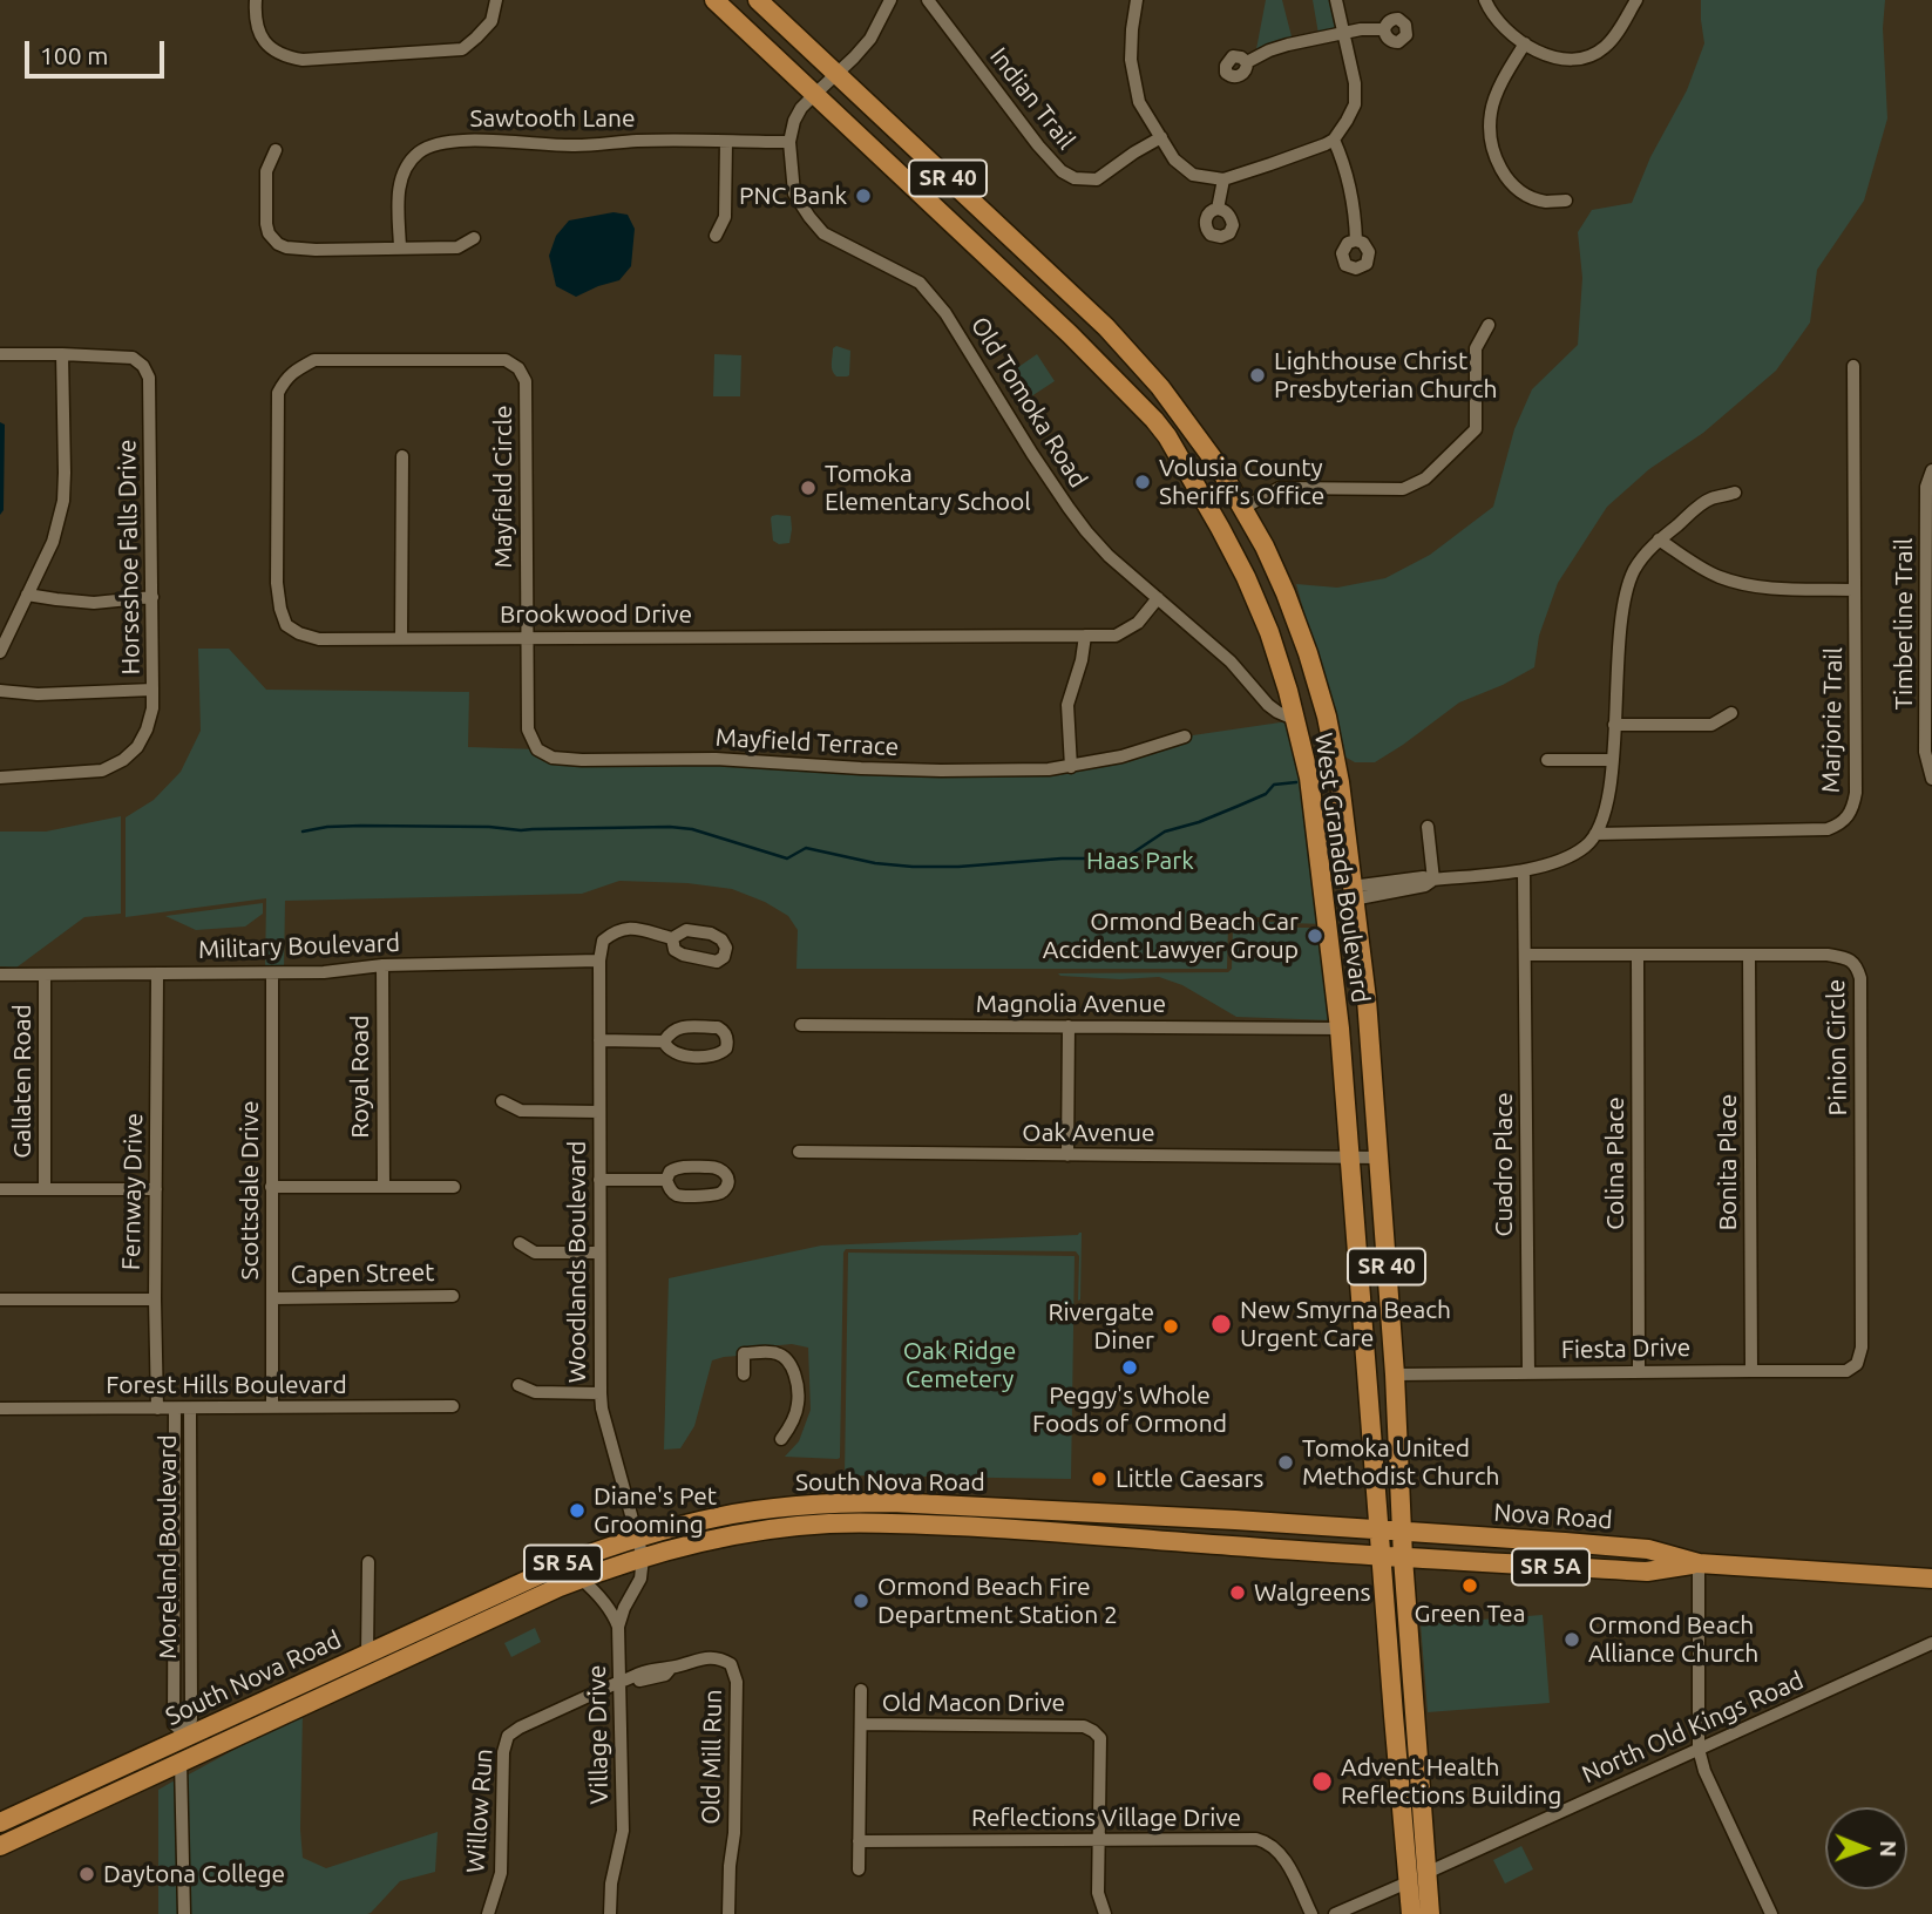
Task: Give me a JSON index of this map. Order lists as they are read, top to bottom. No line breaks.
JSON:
{"streets":{"main road":["SR 40","West Granada Boulevard","South Nova Road","Nova Road","SR 5A"],"street":["Indian Trail","Sawtooth Lane","Old Tomoka Road","Mayfield Circle","Horseshoe Falls Drive","Brookwood Drive","Timberline Trail","Marjorie Trail","Mayfield Terrace","Military Boulevard","Magnolia Avenue","Pinion Circle","Royal Road","Gallaten Road","Oak Avenue","Bonita Place","Colina Place","Cuadro Place","Scottsdale Drive","Fernway Drive","Woodlands Boulevard","Capen Street","Fiesta Drive","Forest Hills Boulevard","Moreland Boulevard","Old Macon Drive","North Old Kings Road","Village Drive","Old Mill Run","Willow Run","Reflections Village Drive"]},"crossings":[["Sawtooth Lane","Old Tomoka Road"],["Old Tomoka Road","Brookwood Drive"],["Old Tomoka Road","West Granada Boulevard"],["Mayfield Circle","Brookwood Drive"],["Mayfield Circle","Mayfield Terrace"],["Brookwood Drive","Mayfield Terrace"],["West Granada Boulevard","Magnolia Avenue"],["West Granada Boulevard","Oak Avenue"],["West Granada Boulevard","Fiesta Drive"],["West Granada Boulevard","South Nova Road"],["West Granada Boulevard","Nova Road"],["West Granada Boulevard","North Old Kings Road"],["Military Boulevard","Royal Road"],["Military Boulevard","Gallaten Road"],["Military Boulevard","Scottsdale Drive"],["Military Boulevard","Fernway Drive"],["Military Boulevard","Woodlands Boulevard"],["Pinion Circle","Bonita Place"],["Pinion Circle","Colina Place"],["Pinion Circle","Cuadro Place"],["Pinion Circle","Fiesta Drive"],["Bonita Place","Fiesta Drive"],["Colina Place","Fiesta Drive"],["Cuadro Place","Fiesta Drive"],["Scottsdale Drive","Capen Street"],["Scottsdale Drive","Forest Hills Boulevard"],["Fernway Drive","Forest Hills Boulevard"],["Woodlands Boulevard","South Nova Road"],["Woodlands Boulevard","Village Drive"],["Forest Hills Boulevard","Moreland Boulevard"],["South Nova Road","Nova Road"],["South Nova Road","Moreland Boulevard"],["South Nova Road","Village Drive"],["Old Macon Drive","Reflections Village Drive"],["Village Drive","Old Mill Run"],["Village Drive","Willow Run"],["Old Mill Run","Willow Run"]],"parks":["Haas Park","Oak Ridge Cemetery"],"places":["PNC Bank","Lighthouse Christ Presbyterian Church","Volusia County Sheriff's Office","Tomoka Elementary School","Ormond Beach Car Accident Lawyer Group","New Smyrna Beach Urgent Care","Rivergate Diner","Peggy's Whole Foods of Ormond","Tomoka United Methodist Church","Little Caesars","Diane's Pet Grooming","Green Tea","Walgreens","Ormond Beach Fire Department Station 2","Ormond Beach Alliance Church","Advent Health Reflections Building","Daytona College"],"scale_bar":"100 m","north":"right"}
